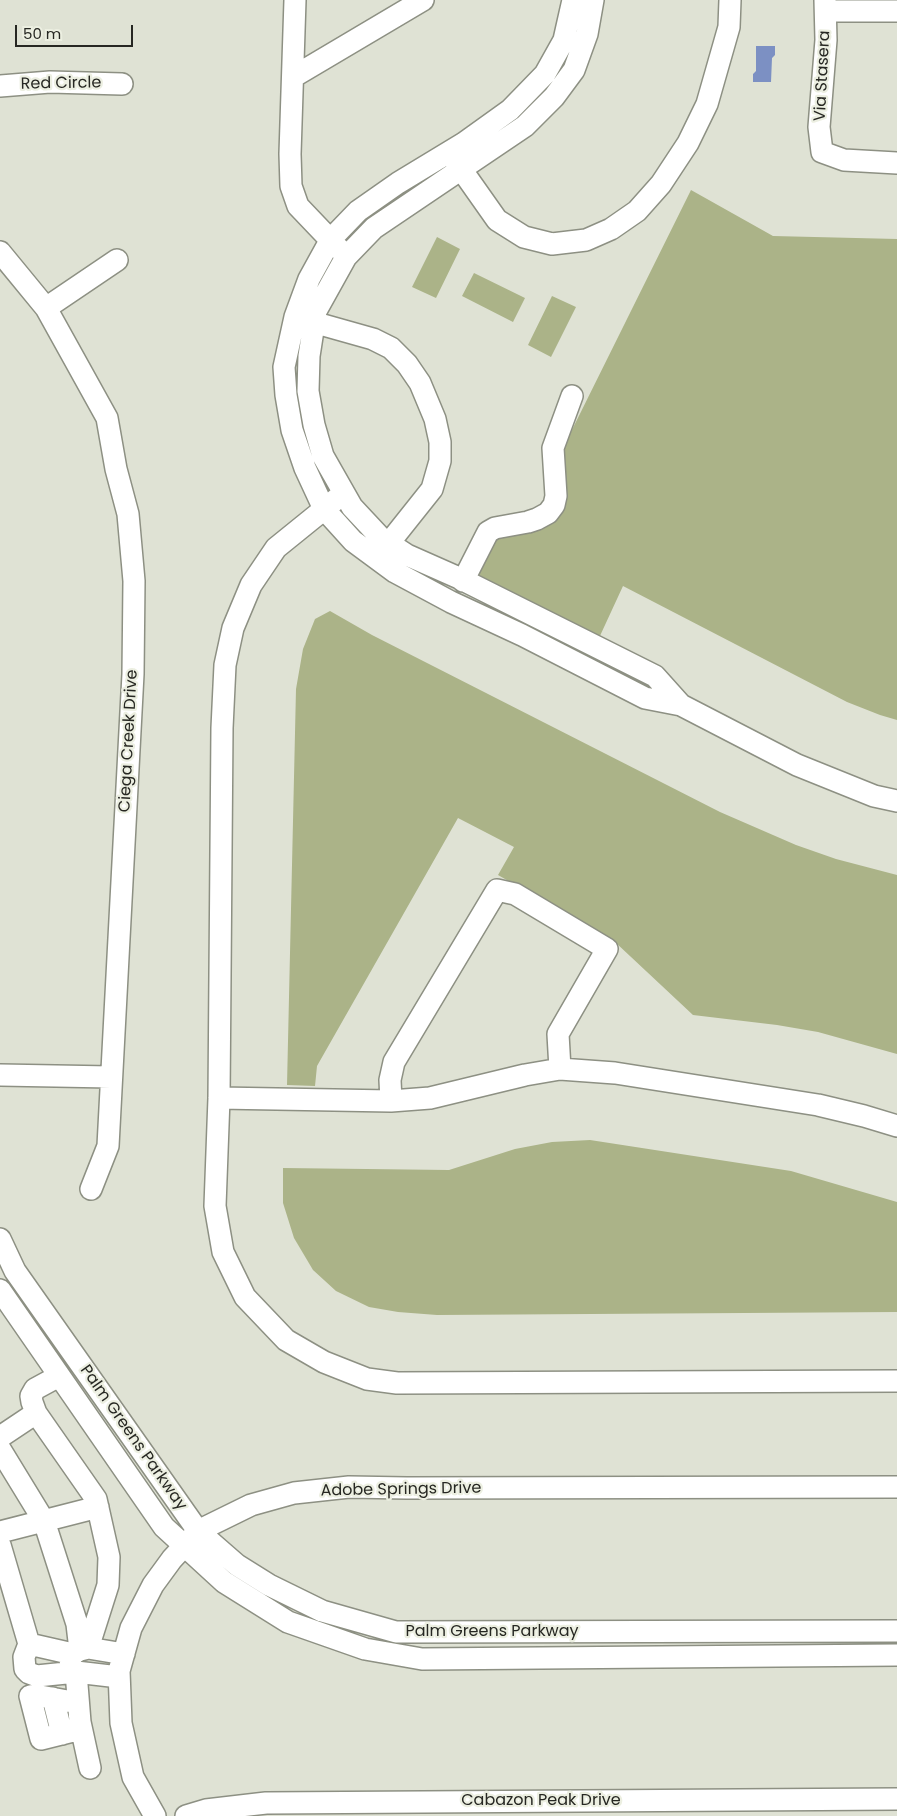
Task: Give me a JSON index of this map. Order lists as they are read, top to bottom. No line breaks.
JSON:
{"streets":{"street":["Via Stasera","Red Circle","Ciega Creek Drive","Palm Greens Parkway","Adobe Springs Drive","Cabazon Peak Drive"]},"crossings":[["Palm Greens Parkway","Adobe Springs Drive"]],"scale_bar":"50 m"}
